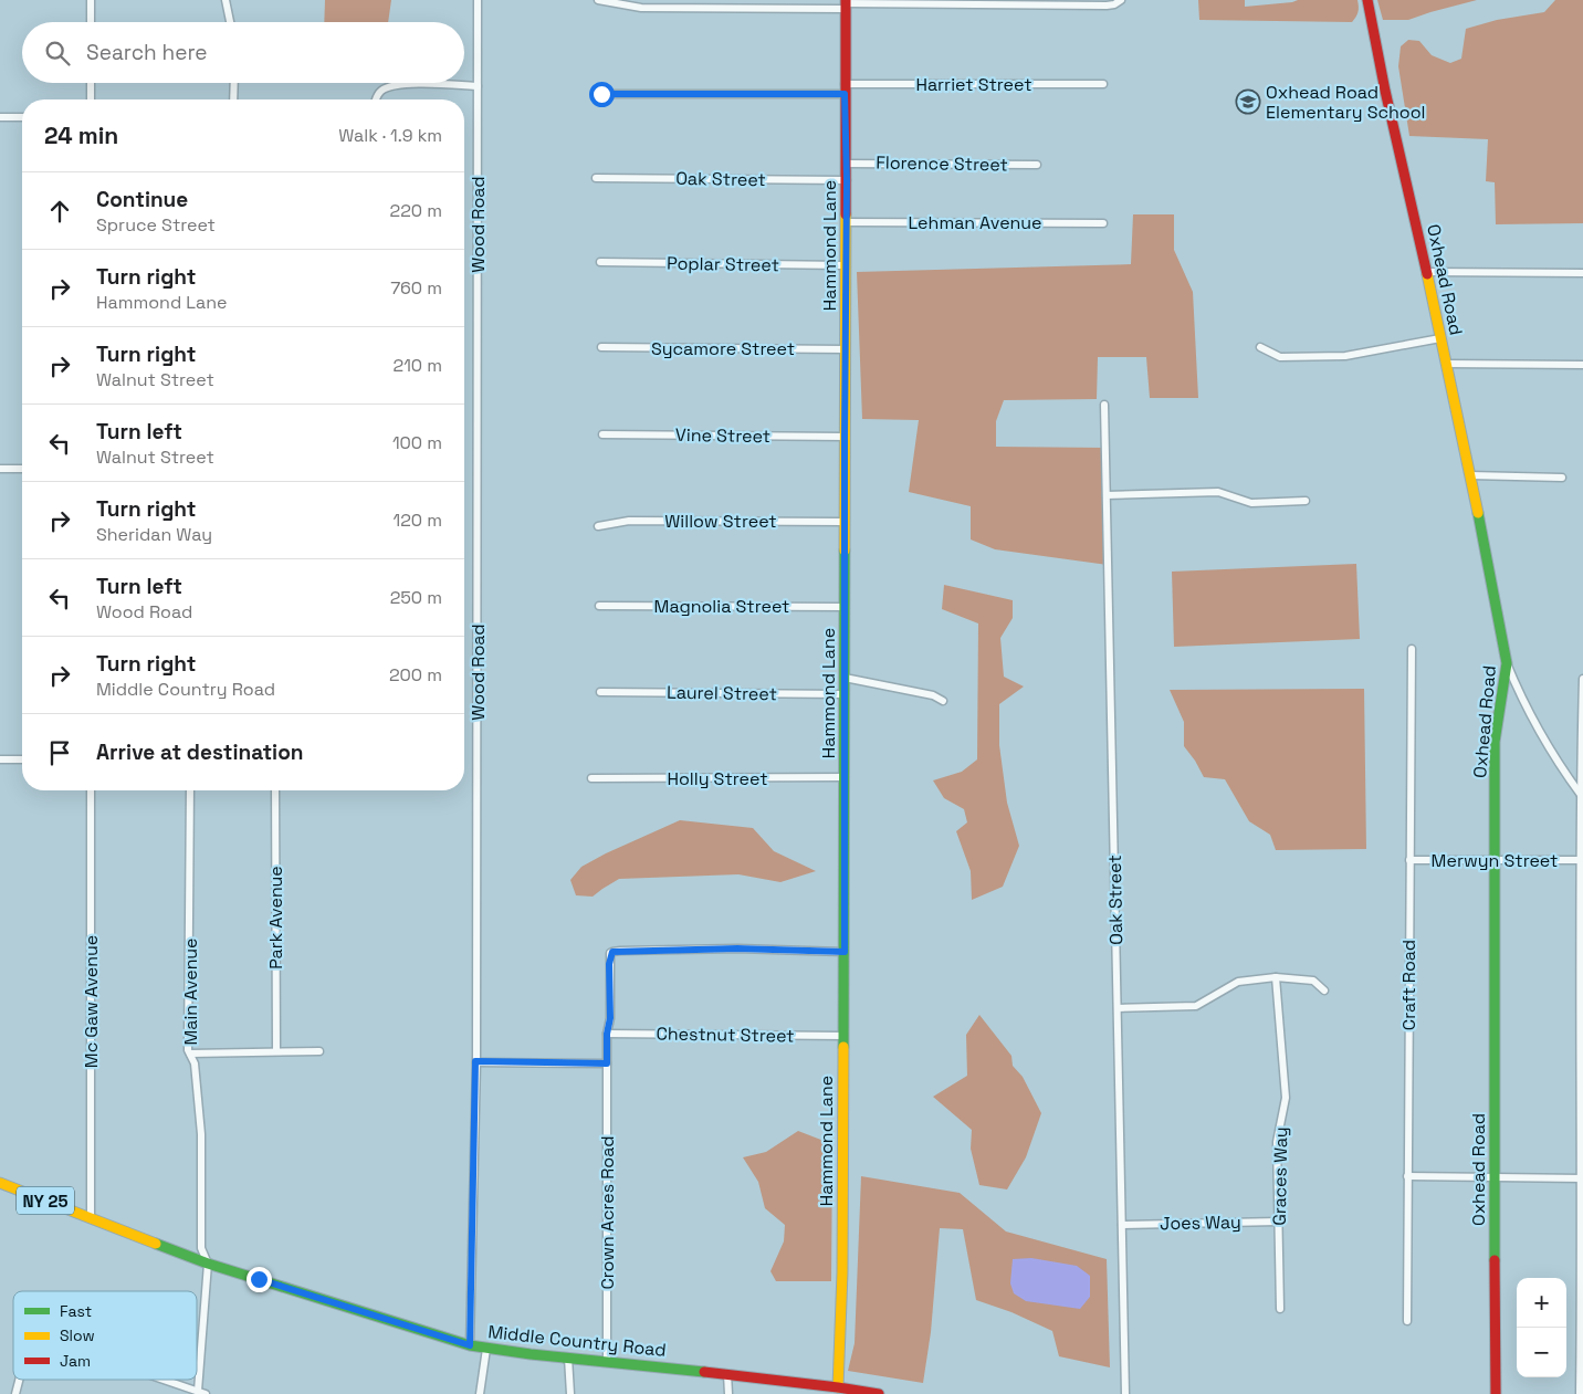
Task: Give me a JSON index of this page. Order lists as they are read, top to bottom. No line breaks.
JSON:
{"streets":{"street":["Harriet Street","Florence Street","Oak Street","Lehman Avenue","Wood Road","Hammond Lane","Poplar Street","Oxhead Road","Sycamore Street","Vine Street","Willow Street","Magnolia Street","Laurel Street","Holly Street","Merwyn Street","Park Avenue","Craft Road","Main Avenue","Mc Gaw Avenue","Chestnut Street","Graces Way","NY 25","Crown Acres Road","Joes Way","Middle Country Road"]},"crossings":[["Harriet Street","Hammond Lane"],["Florence Street","Hammond Lane"],["Oak Street","Hammond Lane"],["Oak Street","Joes Way"],["Lehman Avenue","Hammond Lane"],["Wood Road","Middle Country Road"],["Hammond Lane","Poplar Street"],["Hammond Lane","Sycamore Street"],["Hammond Lane","Vine Street"],["Hammond Lane","Willow Street"],["Hammond Lane","Magnolia Street"],["Hammond Lane","Laurel Street"],["Hammond Lane","Holly Street"],["Hammond Lane","Chestnut Street"],["Hammond Lane","Crown Acres Road"],["Hammond Lane","Middle Country Road"],["Oxhead Road","Merwyn Street"],["Merwyn Street","Craft Road"],["Main Avenue","Middle Country Road"],["Mc Gaw Avenue","Middle Country Road"],["Chestnut Street","Crown Acres Road"],["Graces Way","Joes Way"],["Crown Acres Road","Middle Country Road"]],"places":{"school or university":["Oxhead Road Elementary School"]},"legend":["Fast","Slow","Jam"],"page":{"search":"Search here","heading":["24 min","Walk · 1.9 km"],"list":[["Continue","Spruce Street","220 m"],["Turn right","Hammond Lane","760 m"],["Turn right","Walnut Street","210 m"],["Turn left","Walnut Street","100 m"],["Turn right","Sheridan Way","120 m"],["Turn left","Wood Road","250 m"],["Turn right","Middle Country Road","200 m"],"Arrive at destination"],"map_buttons":["+","−"]}}
